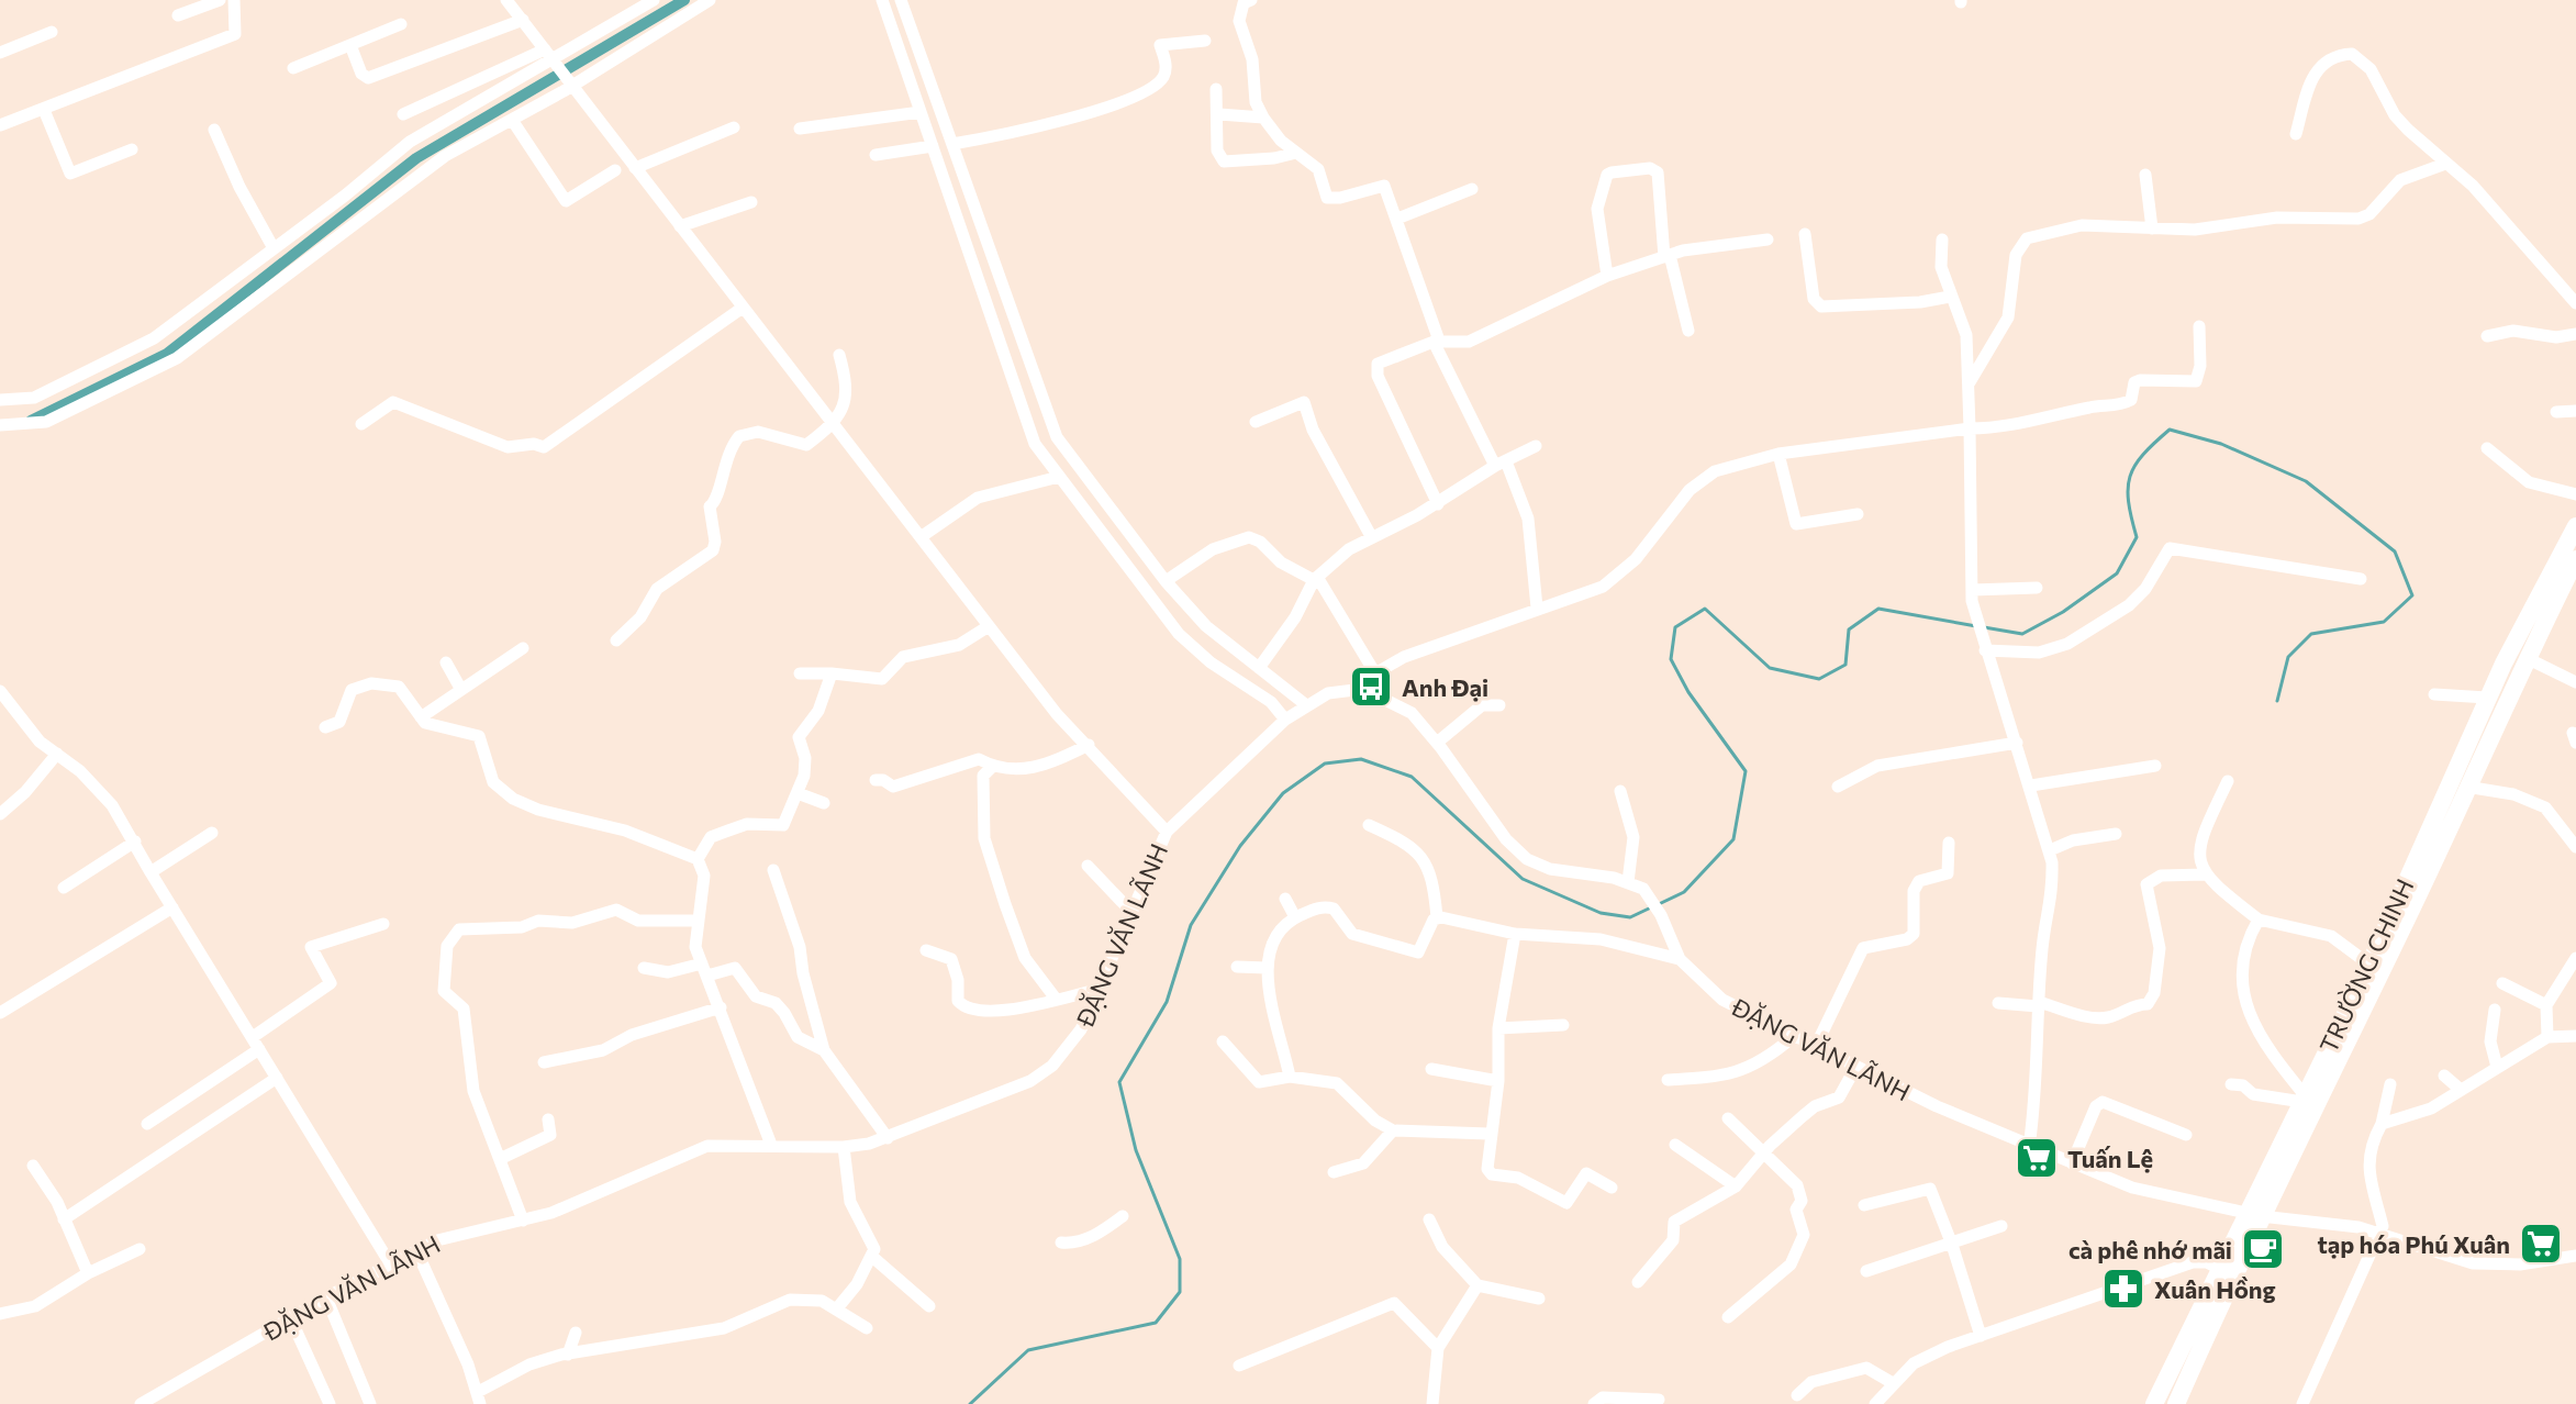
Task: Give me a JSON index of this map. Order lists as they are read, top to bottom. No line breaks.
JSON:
{"streets":{"highway":["TRƯỜNG CHINH"],"street":["ĐẶNG VĂN LÃNH"]},"crossings":[["ĐẶNG VĂN LÃNH","TRƯỜNG CHINH"]],"places":{"bus stop":["Anh Đại"],"supermarket":["Tuấn Lệ","tạp hóa Phú Xuân"],"cafe":["cà phê nhớ mãi"],"pharmacy":["Xuân Hồng"]}}
